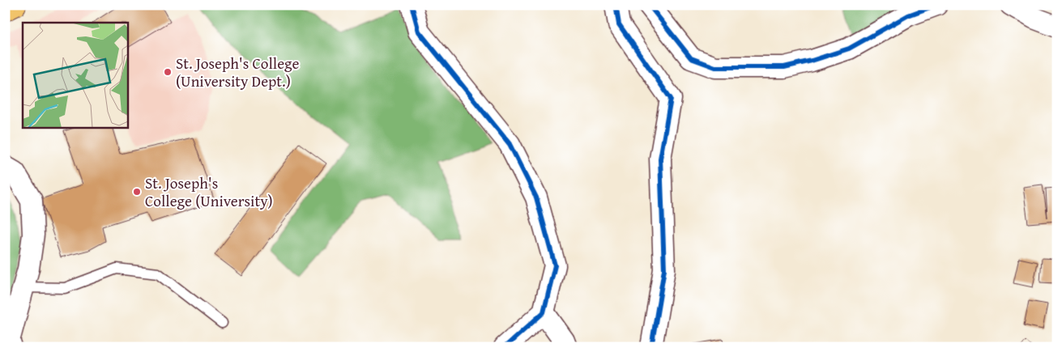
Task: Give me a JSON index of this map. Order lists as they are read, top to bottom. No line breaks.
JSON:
{"places":["St. Joseph's College (University Dept.)","St. Joseph's College (University)"]}
